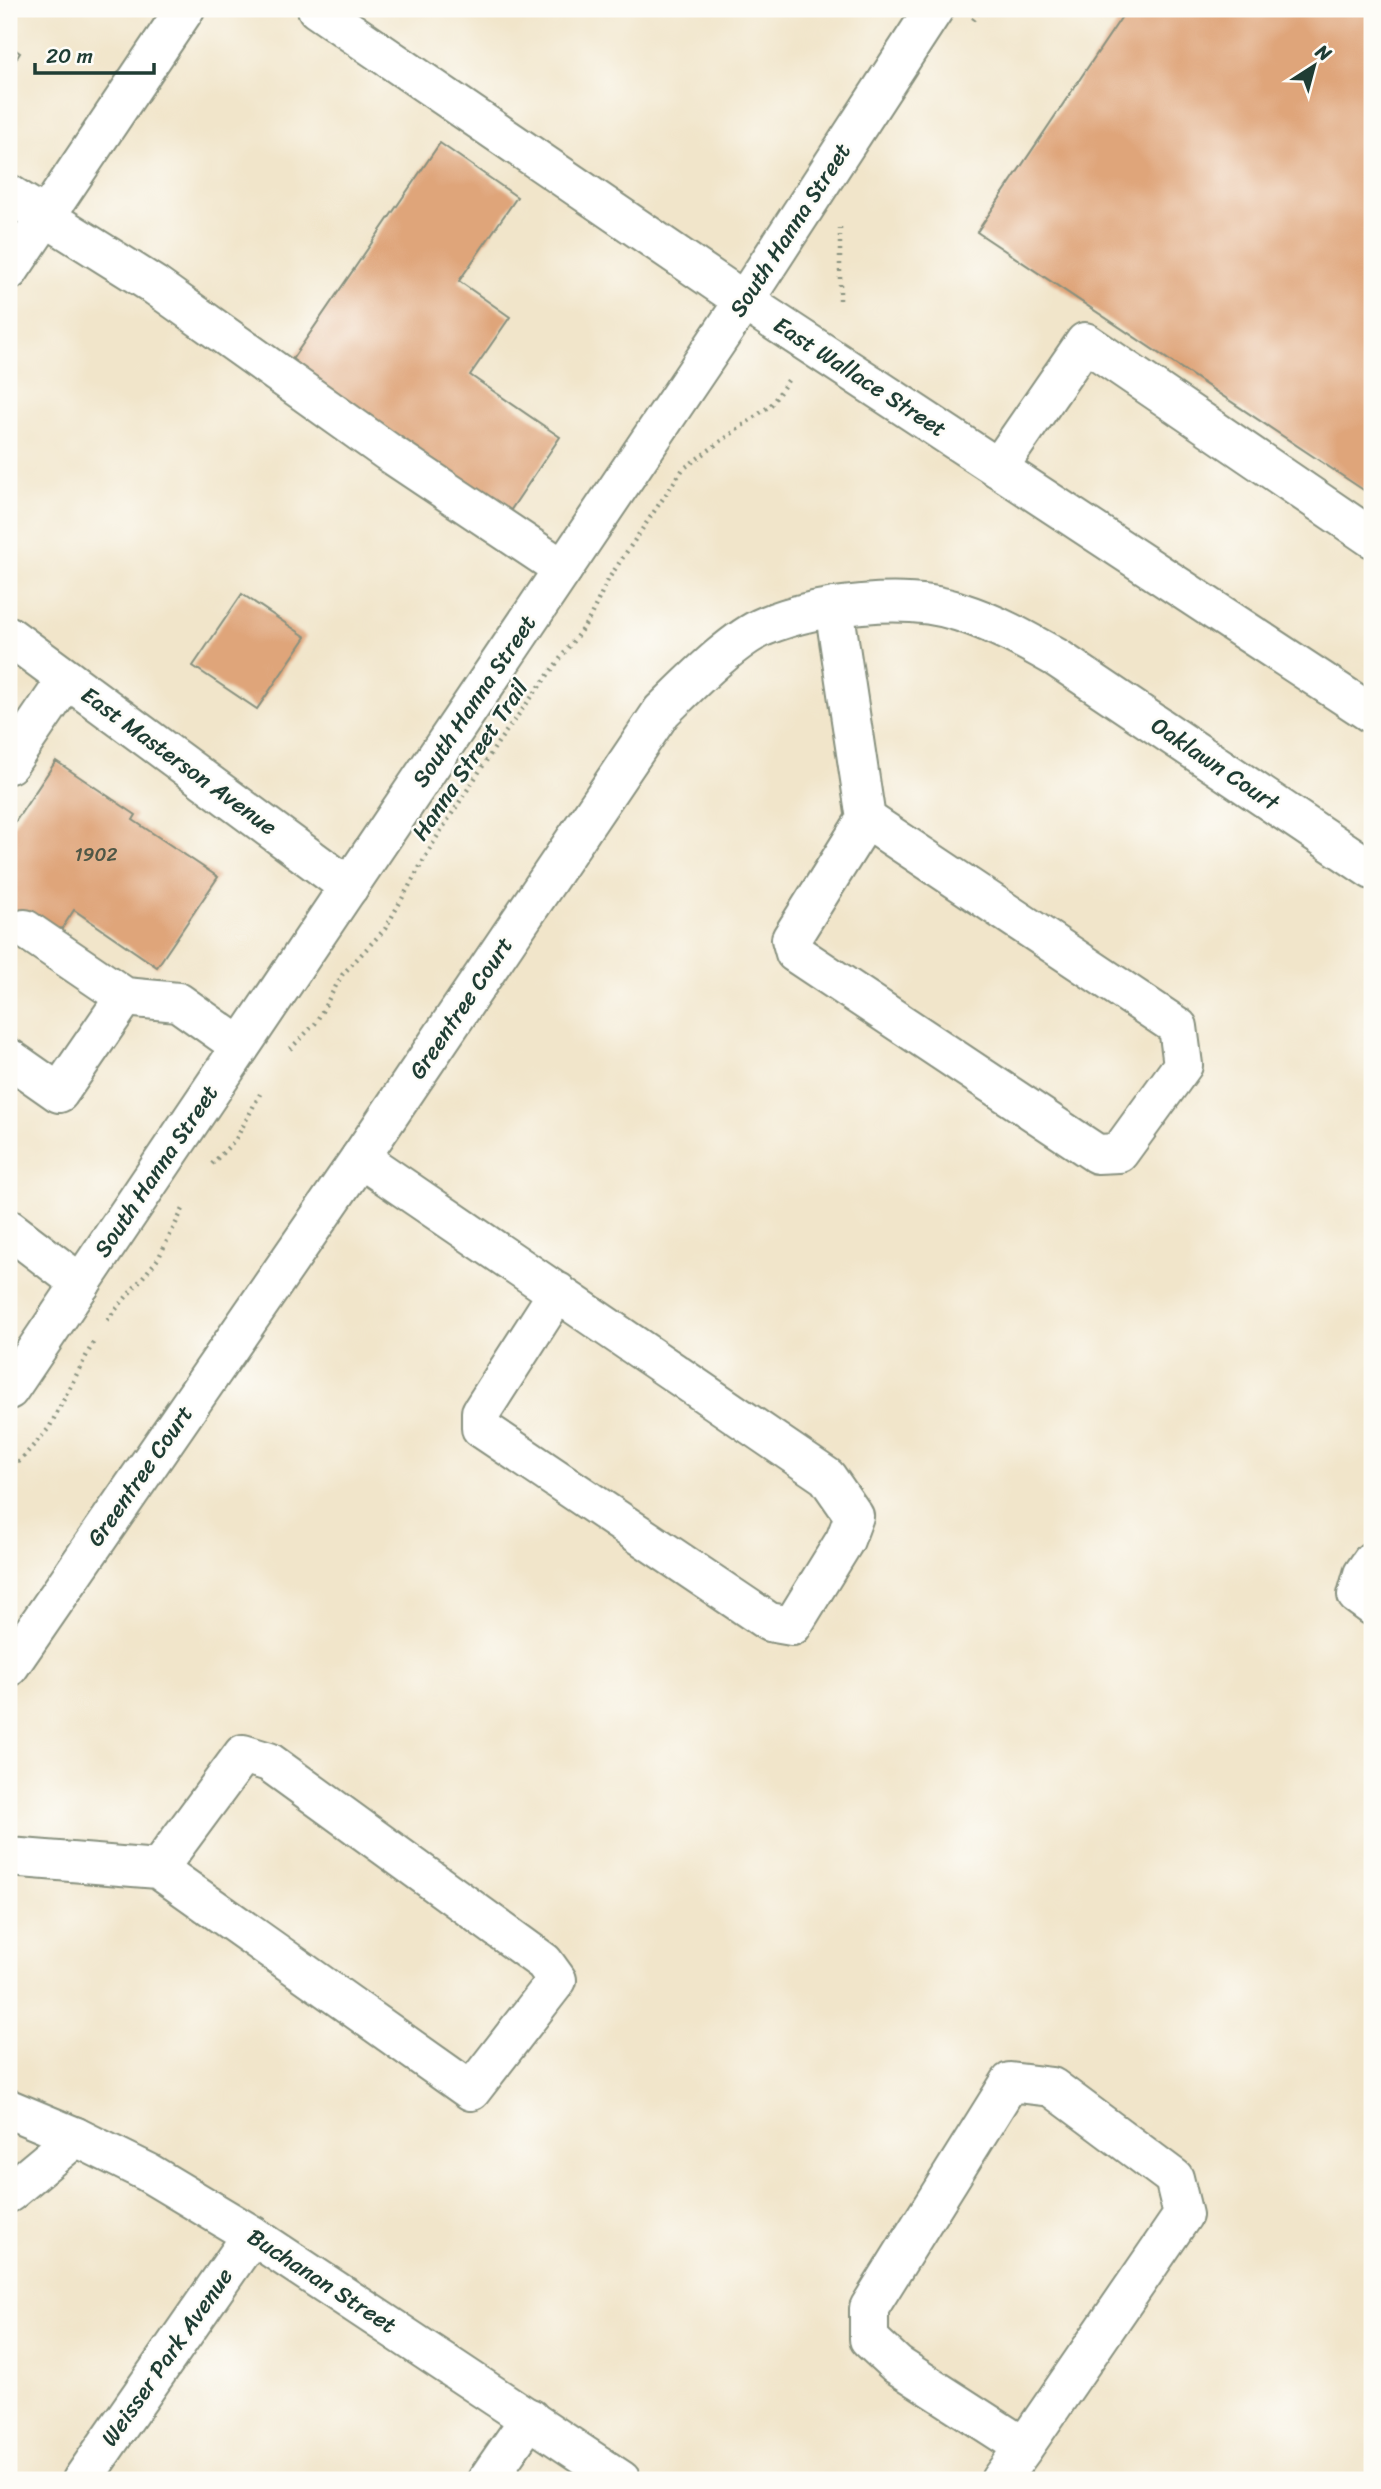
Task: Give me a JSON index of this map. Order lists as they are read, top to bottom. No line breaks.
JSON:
{"streets":{"street":["South Hanna Street","East Wallace Street","East Masterson Avenue","Oaklawn Court","Greentree Court","Buchanan Street","Weisser Park Avenue"],"path":["Hanna Street Trail"]},"crossings":[["South Hanna Street","East Wallace Street"],["South Hanna Street","East Masterson Avenue"],["Oaklawn Court","Greentree Court"],["Buchanan Street","Weisser Park Avenue"]],"house_numbers":["1902"],"scale_bar":"20 m","north":"top right"}
